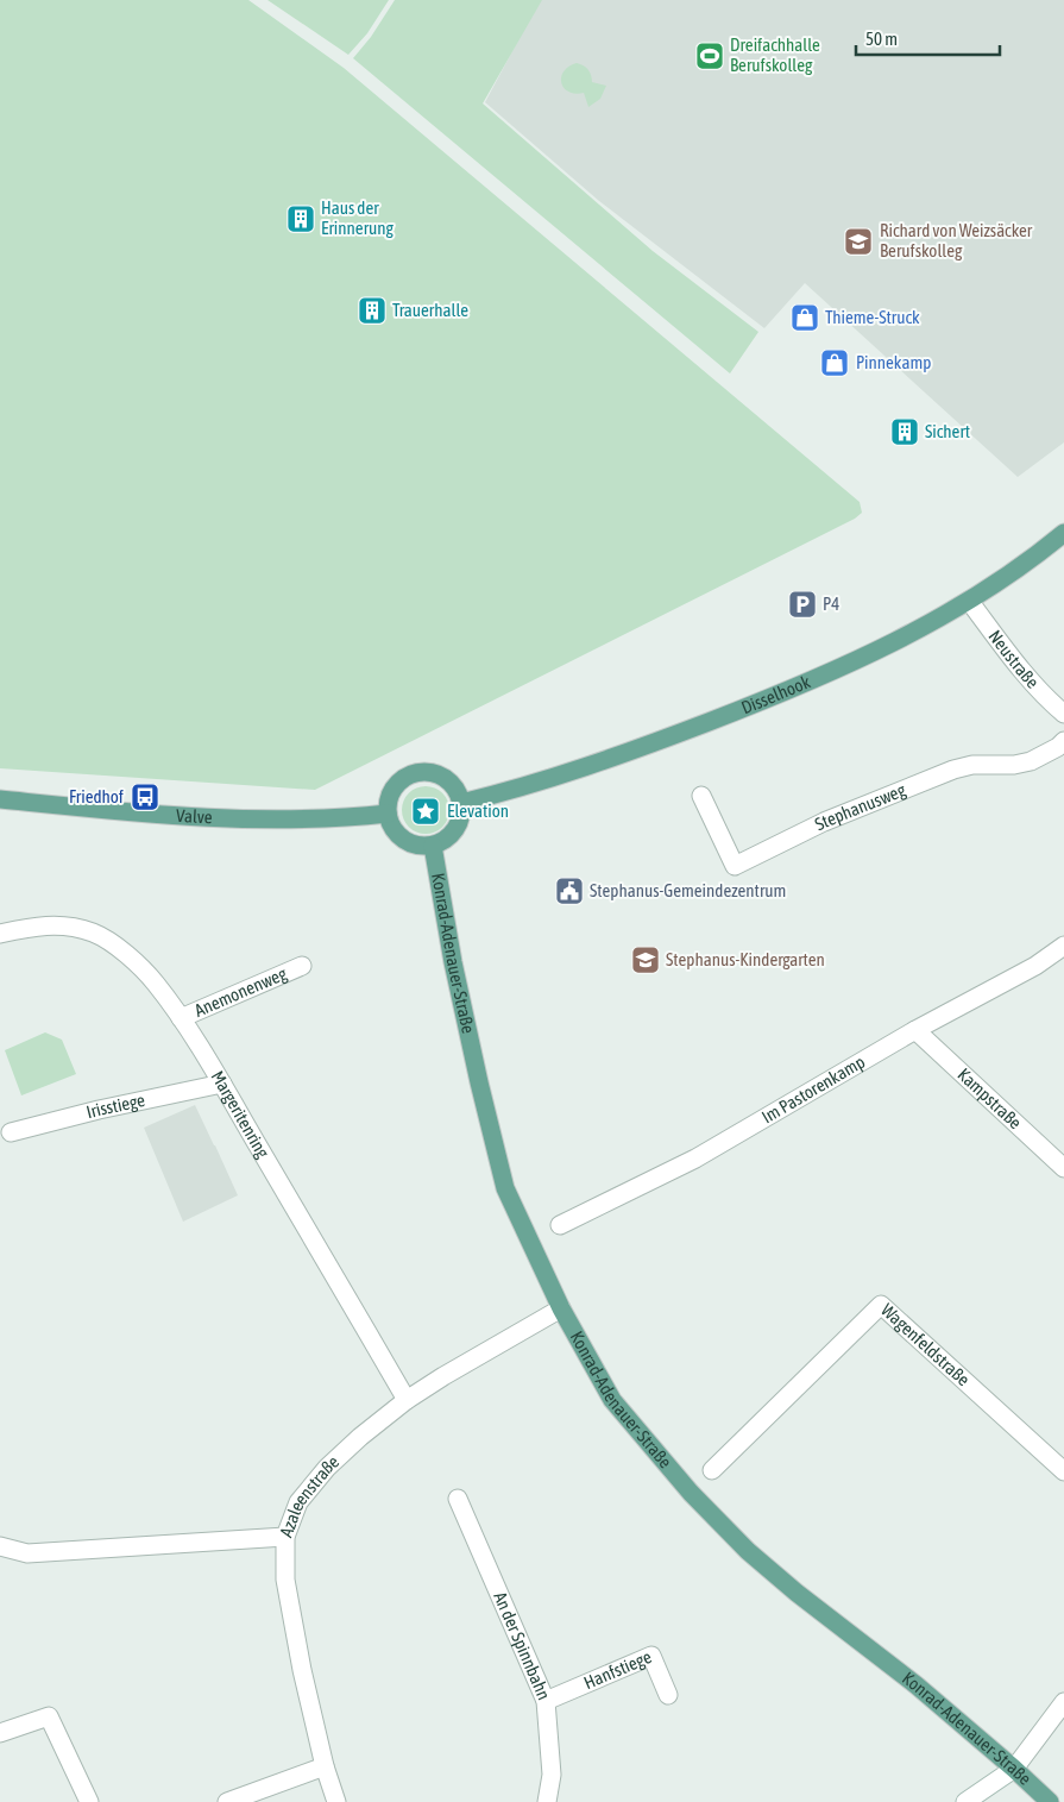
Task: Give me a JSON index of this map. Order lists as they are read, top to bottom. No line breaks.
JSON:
{"streets":{"main road":["Disselhook","Valve","Konrad-Adenauer-Straße"],"street":["Neustraße","Stephanusweg","Anemonenweg","Im Pastorenkamp","Kampstraße","Irisstiege","Margeritenring","Wagenfeldstraße","Azaleenstraße","An der Spinnbahn","Hanfstiege"]},"crossings":[["Neustraße","Disselhook"],["Disselhook","Valve"],["Disselhook","Konrad-Adenauer-Straße"],["Valve","Konrad-Adenauer-Straße"],["Konrad-Adenauer-Straße","Azaleenstraße"],["Anemonenweg","Margeritenring"],["Im Pastorenkamp","Kampstraße"],["Irisstiege","Margeritenring"],["Margeritenring","Azaleenstraße"],["An der Spinnbahn","Hanfstiege"]],"places":{"sports":["Dreifachhalle Berufskolleg"],"building":["Haus der Erinnerung","Trauerhalle","Sichert"],"school or university":["Richard von Weizsäcker Berufskolleg","Stephanus-Kindergarten"],"shop":["Thieme-Struck","Pinnekamp"],"parking":["P4"],"bus stop":["Friedhof"],"place":["Elevation"],"public building":["Stephanus-Gemeindezentrum"]},"scale_bar":"50 m"}
